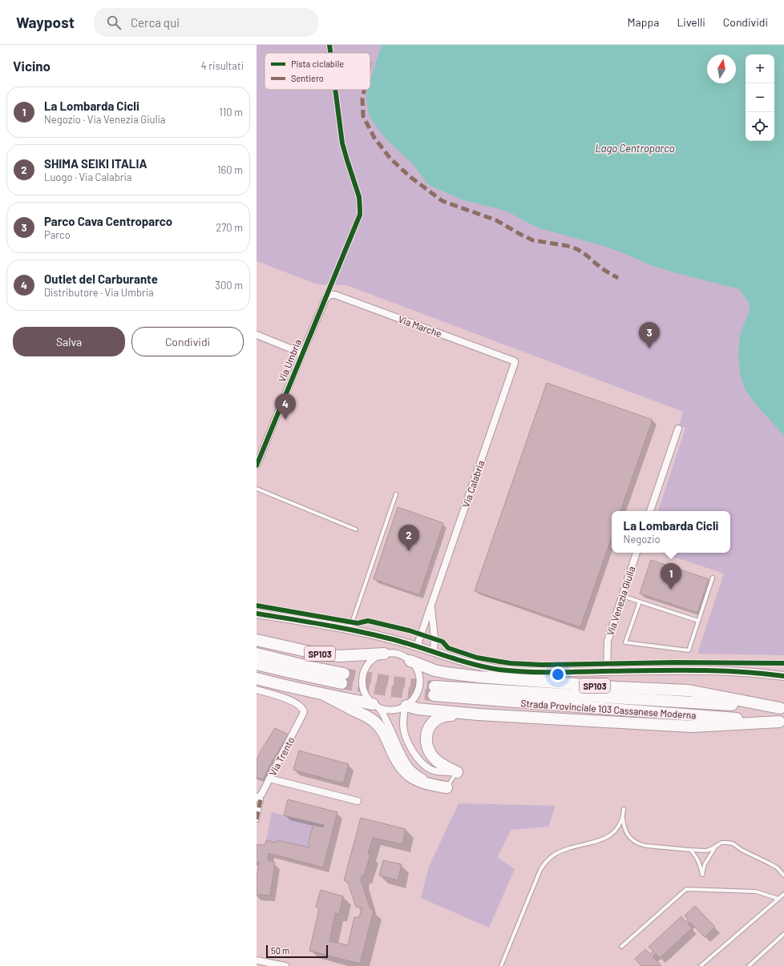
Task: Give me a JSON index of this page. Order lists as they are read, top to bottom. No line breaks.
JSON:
{"streets":{"highway":["SP103","Strada Provinciale 103 Cassanese Moderna"],"street":["Via Marche","Via Umbria","Via Calabria","Via Venezia Giulia","Via Trento"]},"crossings":[["Via Marche","Via Umbria"],["Via Marche","Via Calabria"],["SP103","Strada Provinciale 103 Cassanese Moderna"]],"water":["Lago Centroparco"],"legend":["Pista ciclabile","Sentiero"],"scale_bar":"50 m","north":"top","page":{"header":"Waypost","search":"Cerca qui","nav":["Mappa","Livelli","Condividi"],"heading":["Vicino","4 risultati"],"map_buttons":["+","−"],"list":[{"mark":"1","name":"La Lombarda Cicli","note":"Negozio · Via Venezia Giulia","value":"110 m"},{"mark":"2","name":"SHIMA SEIKI ITALIA","note":"Luogo · Via Calabria","value":"160 m"},{"mark":"3","name":"Parco Cava Centroparco","note":"Parco","value":"270 m"},{"mark":"4","name":"Outlet del Carburante","note":"Distributore · Via Umbria","value":"300 m"}],"buttons":["Salva","Condividi"],"pins":["3","4","2","1"],"popup":["La Lombarda Cicli","Negozio"],"scale":"50 m"}}
